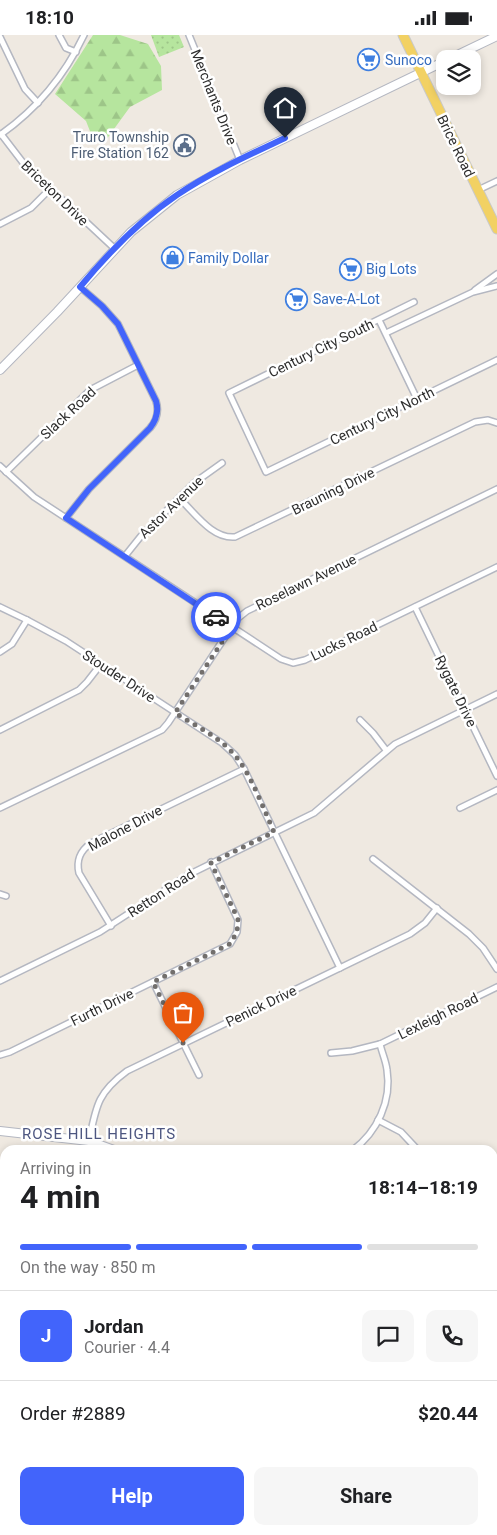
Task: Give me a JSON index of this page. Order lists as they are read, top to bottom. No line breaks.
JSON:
{"streets":{"main road":["Brice Road"],"street":["Merchants Drive","Briceton Drive","Century City South","Slack Road","Century City North","Brauning Drive","Astor Avenue","Roselawn Avenue","Lucks Road","Stouder Drive","Rygate Drive","Malone Drive","Retton Road","Penick Drive","Furth Drive","Lexleigh Road"]},"crossings":[["Century City South","Century City North"],["Slack Road","Lucks Road"],["Brauning Drive","Astor Avenue"],["Astor Avenue","Lucks Road"],["Roselawn Avenue","Lucks Road"],["Roselawn Avenue","Stouder Drive"],["Lucks Road","Rygate Drive"],["Stouder Drive","Malone Drive"],["Stouder Drive","Retton Road"],["Stouder Drive","Penick Drive"],["Rygate Drive","Retton Road"],["Malone Drive","Retton Road"],["Retton Road","Furth Drive"]],"districts":["ROSE HILL HEIGHTS"],"places":{"supermarket":["Sunoco","Big Lots","Save-A-Lot"],"public building":["Truro Township Fire Station 162"],"shop":["Family Dollar"]},"page":{"status":"18:10","heading":["4 min","Arriving in","18:14–18:19"],"panel":["Jordan","Courier · 4.4","Order #2889","$20.44"],"bar":"On the way · 850 m","round":"J","buttons":["Help","Share"]}}
